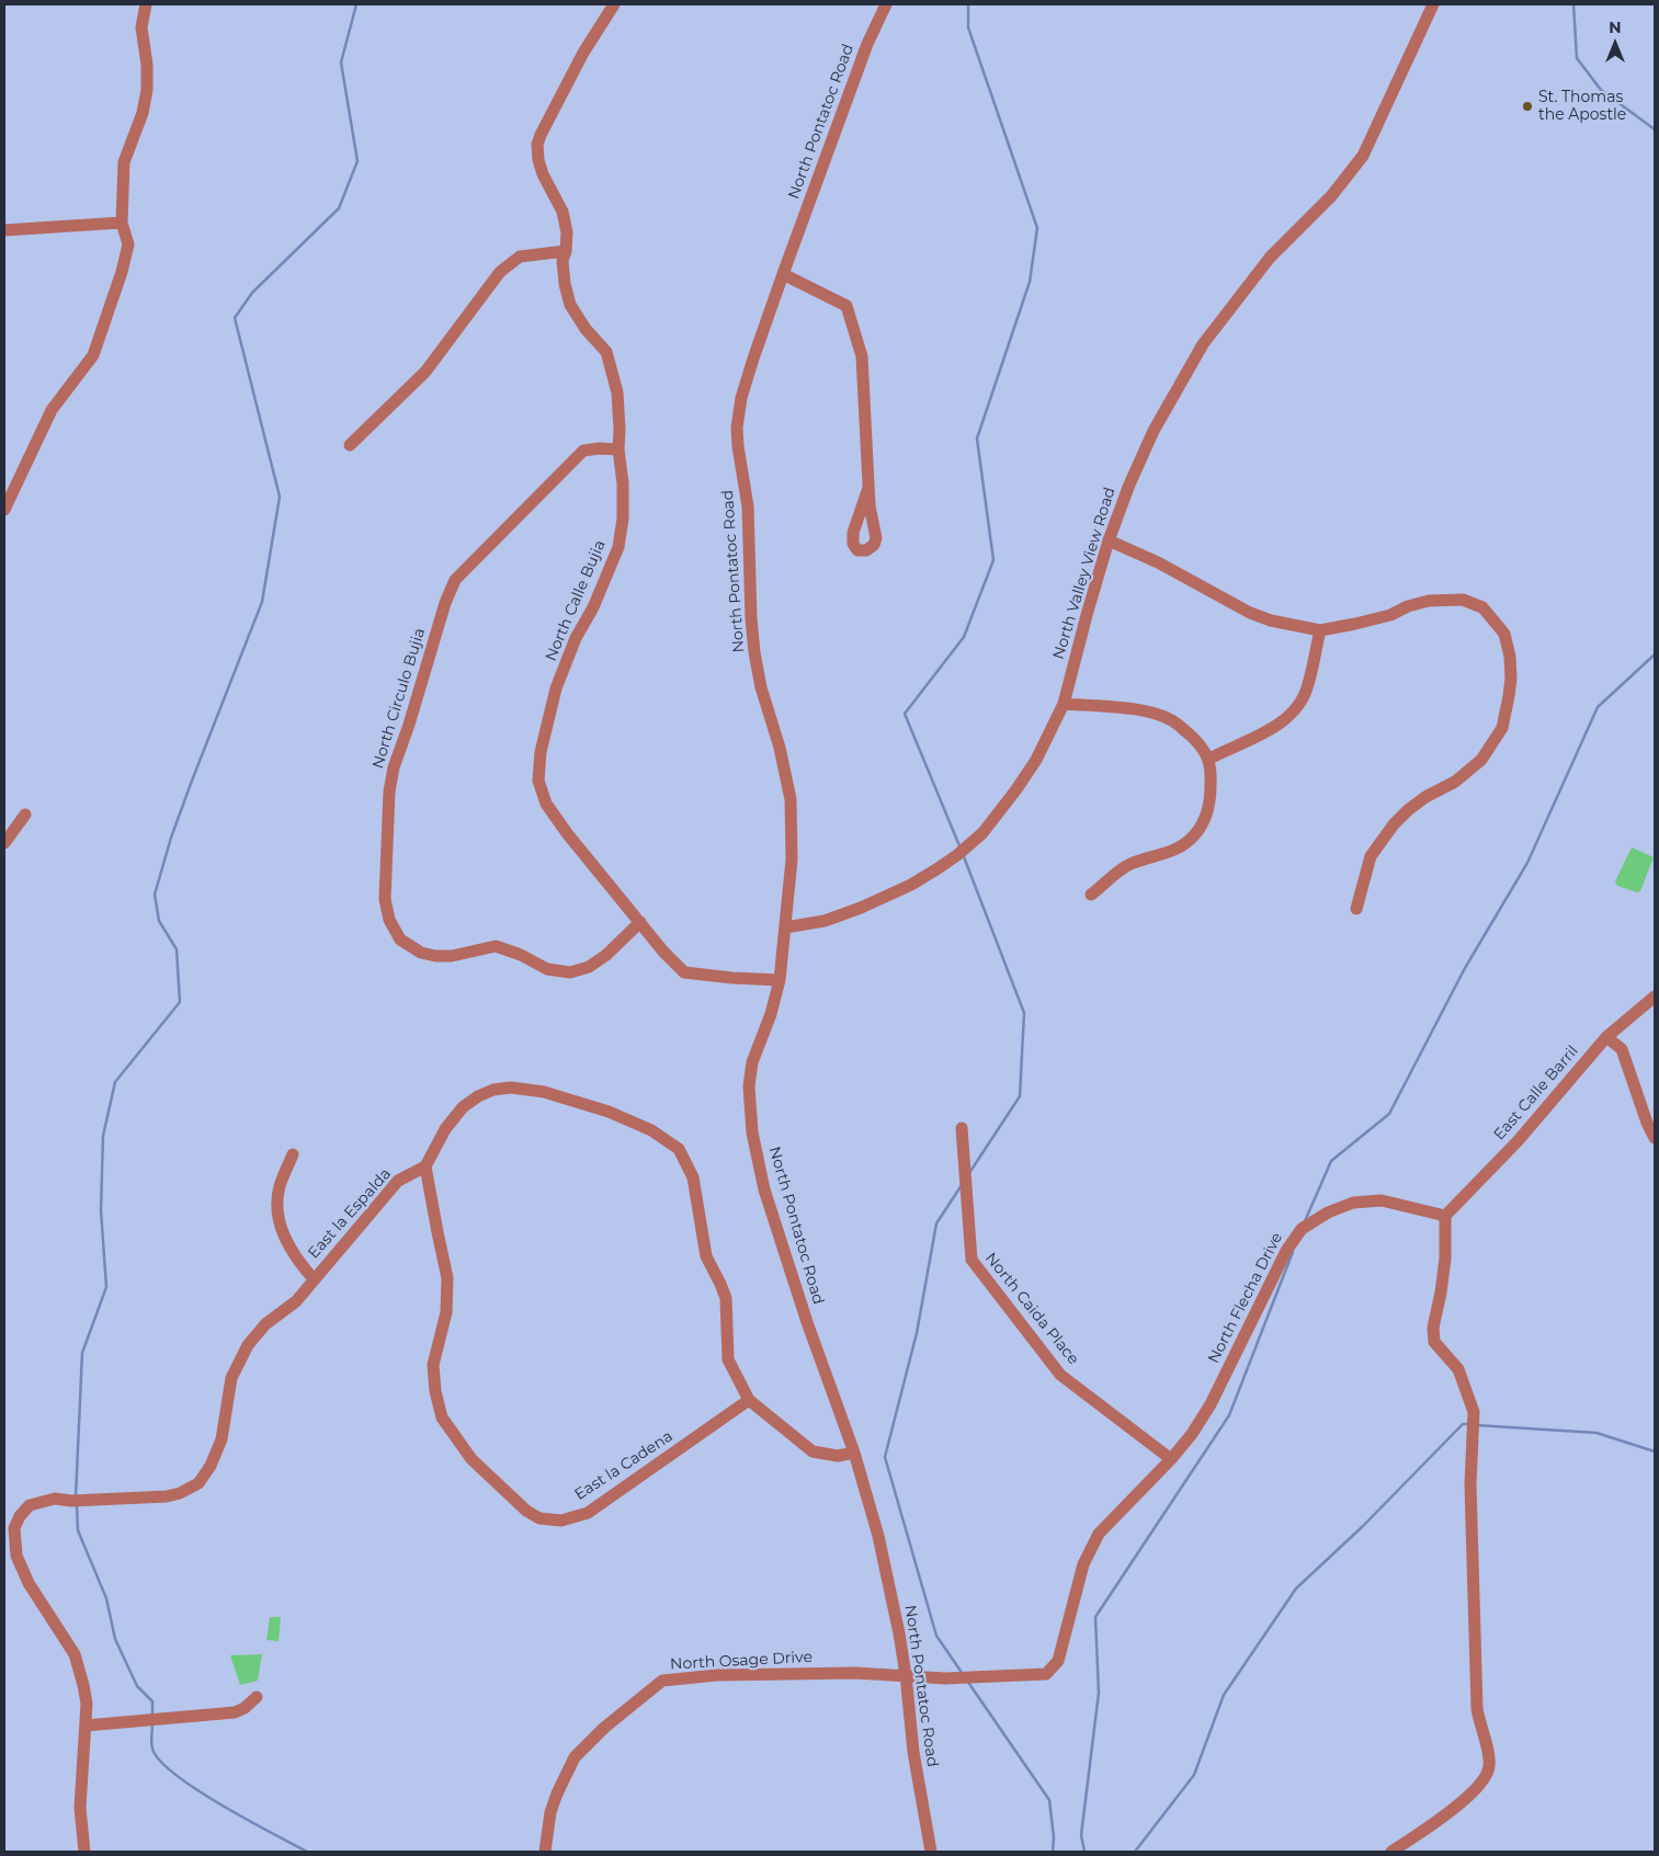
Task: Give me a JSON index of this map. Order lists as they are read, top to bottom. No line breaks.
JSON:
{"streets":{"street":["North Pontatoc Road","North Valley View Road","North Calle Bujia","North Circulo Bujia","East Calle Barril","East la Espalda","North Flecha Drive","North Caida Place","East la Cadena","North Osage Drive"]},"crossings":[["North Pontatoc Road","North Valley View Road"],["North Pontatoc Road","North Calle Bujia"],["North Pontatoc Road","North Flecha Drive"],["North Pontatoc Road","North Osage Drive"],["North Calle Bujia","North Circulo Bujia"],["East Calle Barril","North Flecha Drive"],["East la Espalda","East la Cadena"],["North Flecha Drive","North Caida Place"],["North Flecha Drive","North Osage Drive"]],"places":["St. Thomas the Apostle"],"north":"top"}
